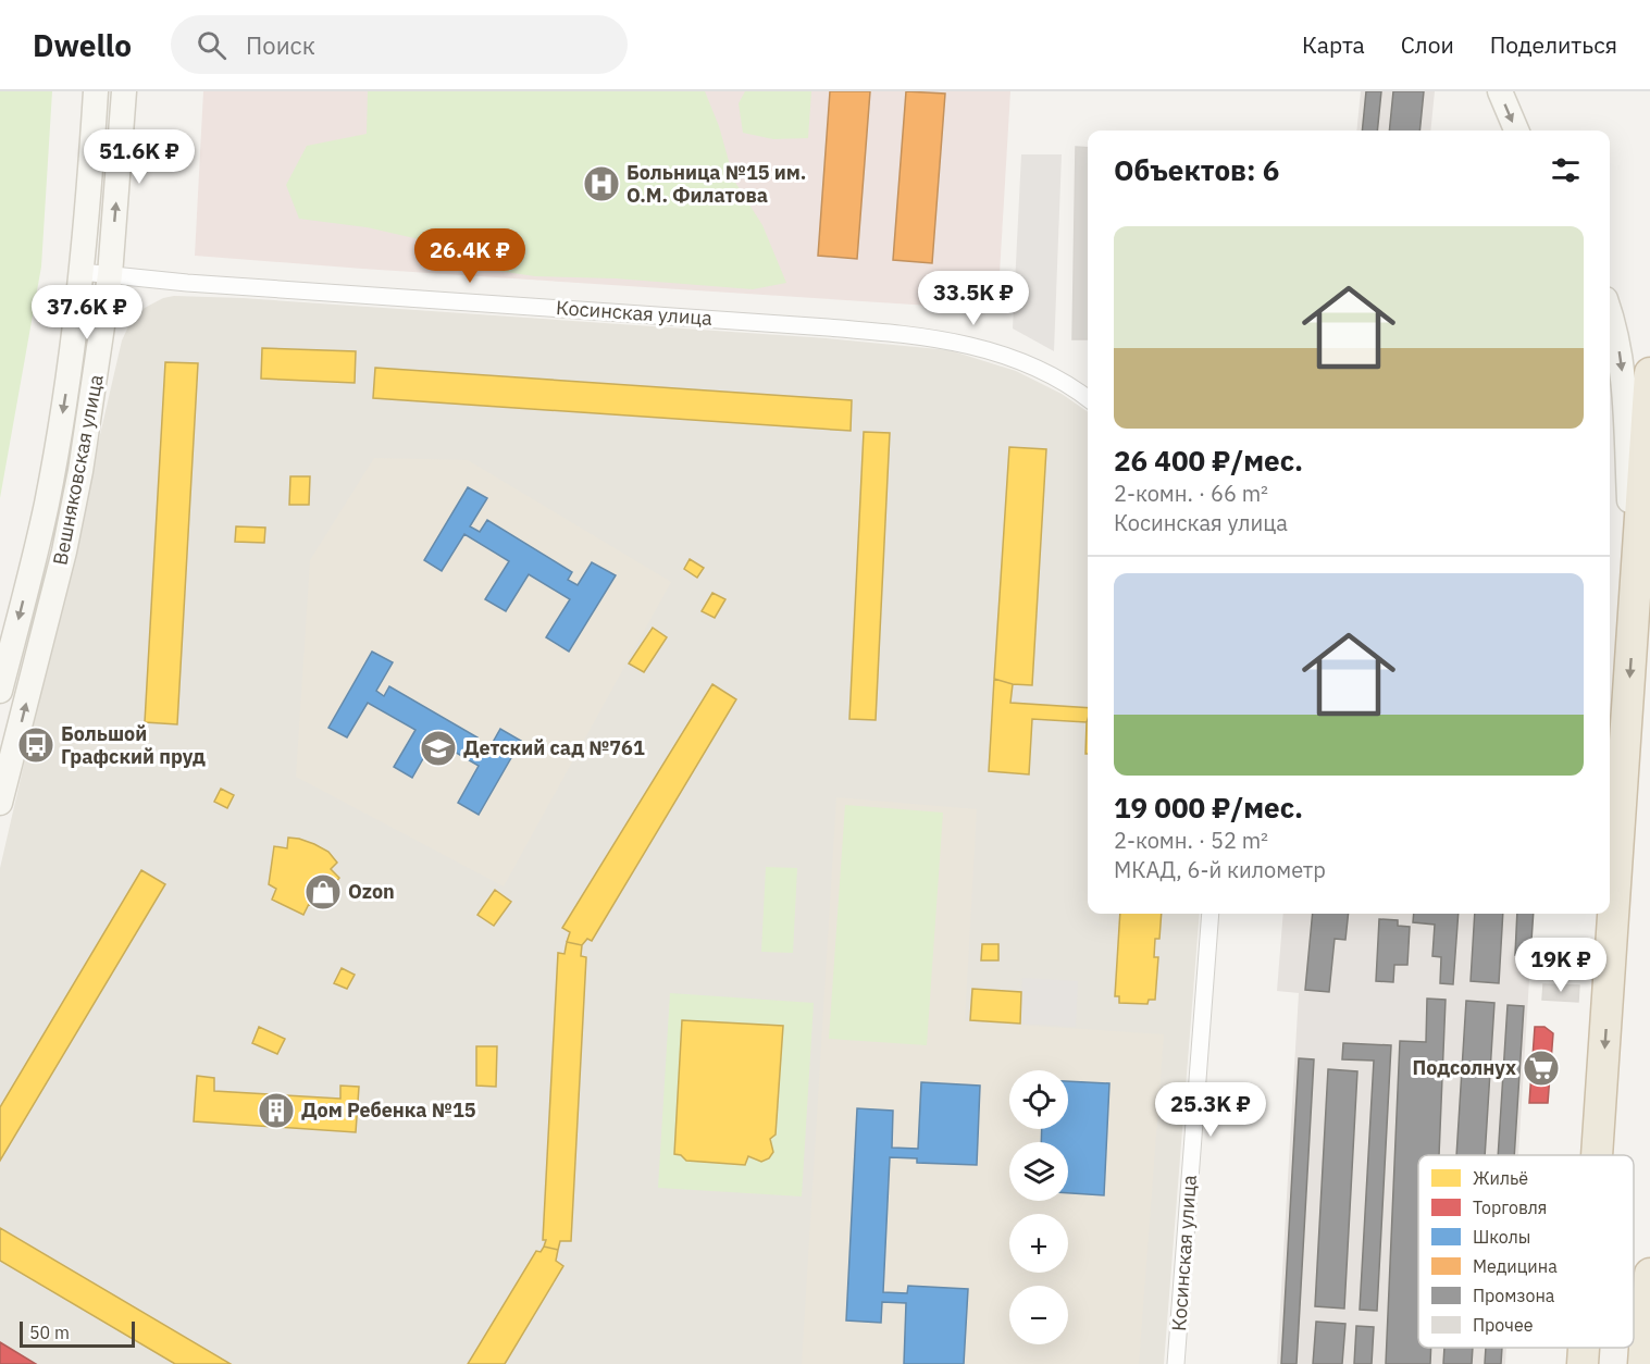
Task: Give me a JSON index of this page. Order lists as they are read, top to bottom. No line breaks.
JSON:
{"streets":{"main road":["Вешняковская улица"],"street":["Косинская улица"]},"crossings":[["Косинская улица","Вешняковская улица"]],"places":{"hospital":["Больница №15 им. О.М. Филатова"],"bus stop":["Большой Графский пруд"],"school or university":["Детский сад №761"],"shop":["Ozon"],"supermarket":["Подсолнух"],"building":["Дом Ребенка №15"]},"legend":["Жильё","Торговля","Школы","Медицина","Промзона","Прочее"],"scale_bar":"50 m","page":{"header":"Dwello","search":"Поиск","nav":["Карта","Слои","Поделиться"],"price":["51.6K ₽","26.4K ₽","33.5K ₽","37.6K ₽","19K ₽","25.3K ₽"],"heading":"Объектов: 6","list":[{"name":"26 400 ₽/мес.","note":"2-комн. · 66 m² · Косинская улица"},{"name":"19 000 ₽/мес.","note":"2-комн. · 52 m² · МКАД, 6-й километр"}],"map_buttons":["+","−"],"scale":"50 m"}}
